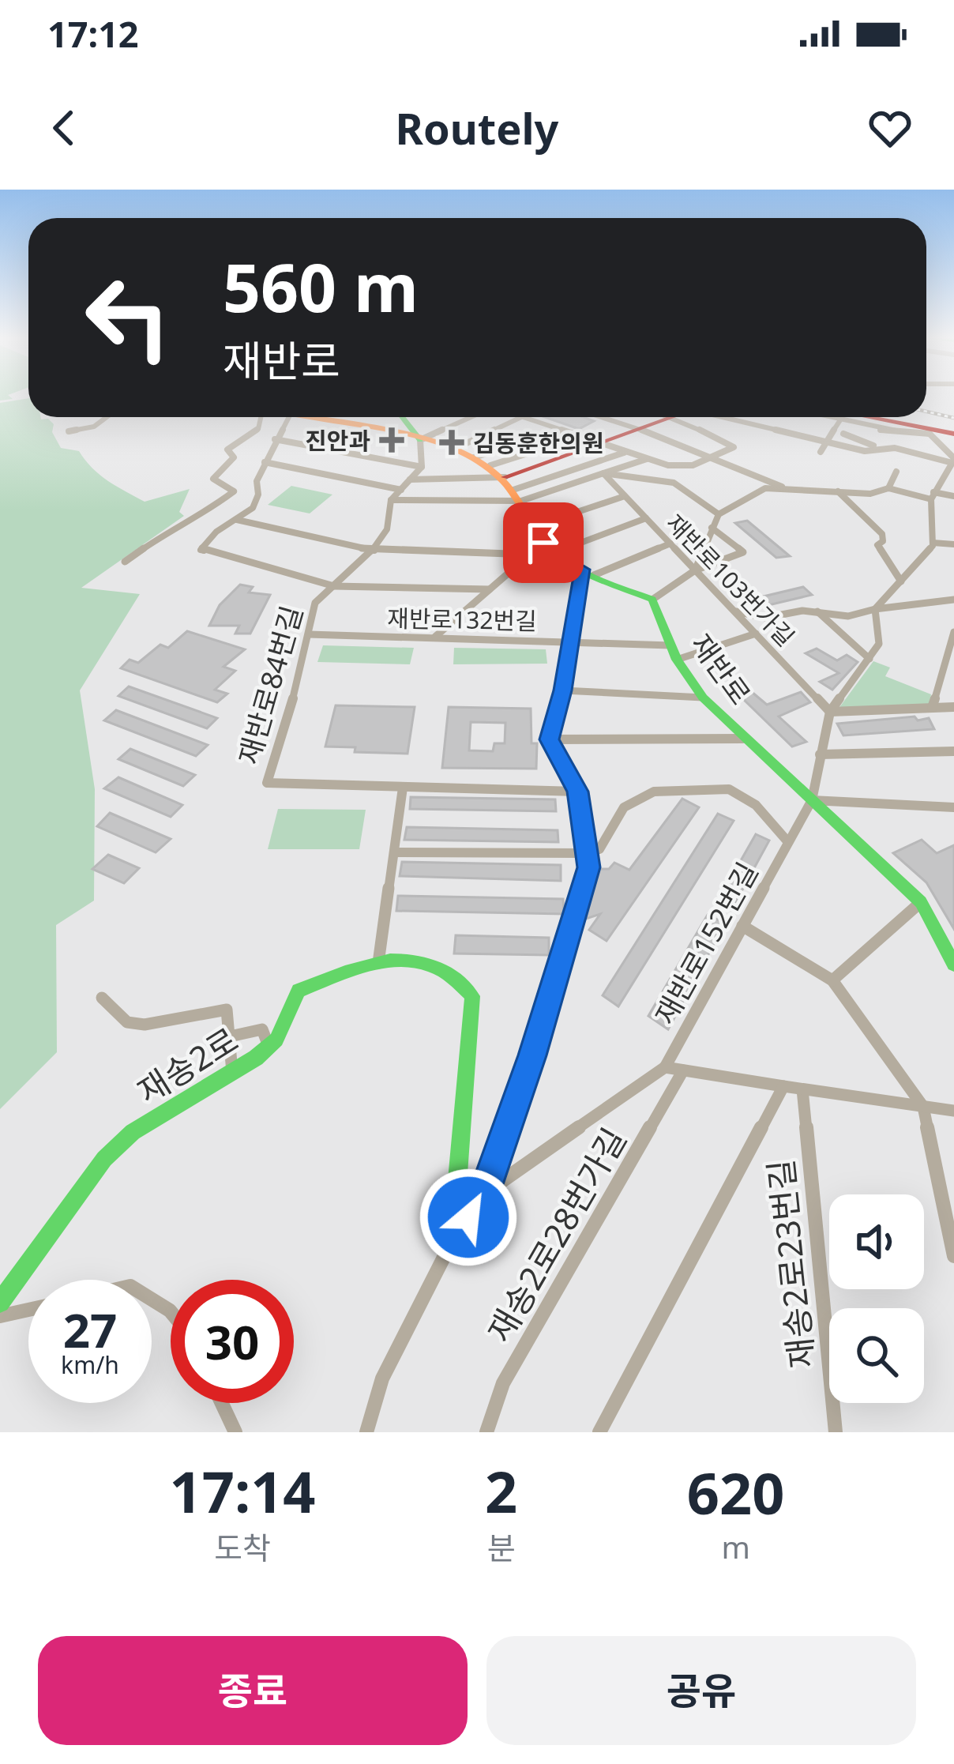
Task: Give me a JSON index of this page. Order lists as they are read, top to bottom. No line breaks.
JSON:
{"streets":{"main road":["재반로","재송2로"],"street":["재반로103번가길","재반로132번길","재반로84번길","재반로152번길","재송2로28번가길","재송2로23번길"]},"crossings":[["재반로103번가길","재반로152번길"],["재반로132번길","재반로"],["재반로132번길","재반로84번길"],["재반로","재반로152번길"]],"places":{"health":["진안과","김동훈한의원"]},"page":{"status":"17:12","header":"Routely","turn":["560 m","재반로"],"speed":"27 km/h","limit":"30","eta":["17:14","도착","2","분","620","m"],"buttons":["종료","공유"]}}
